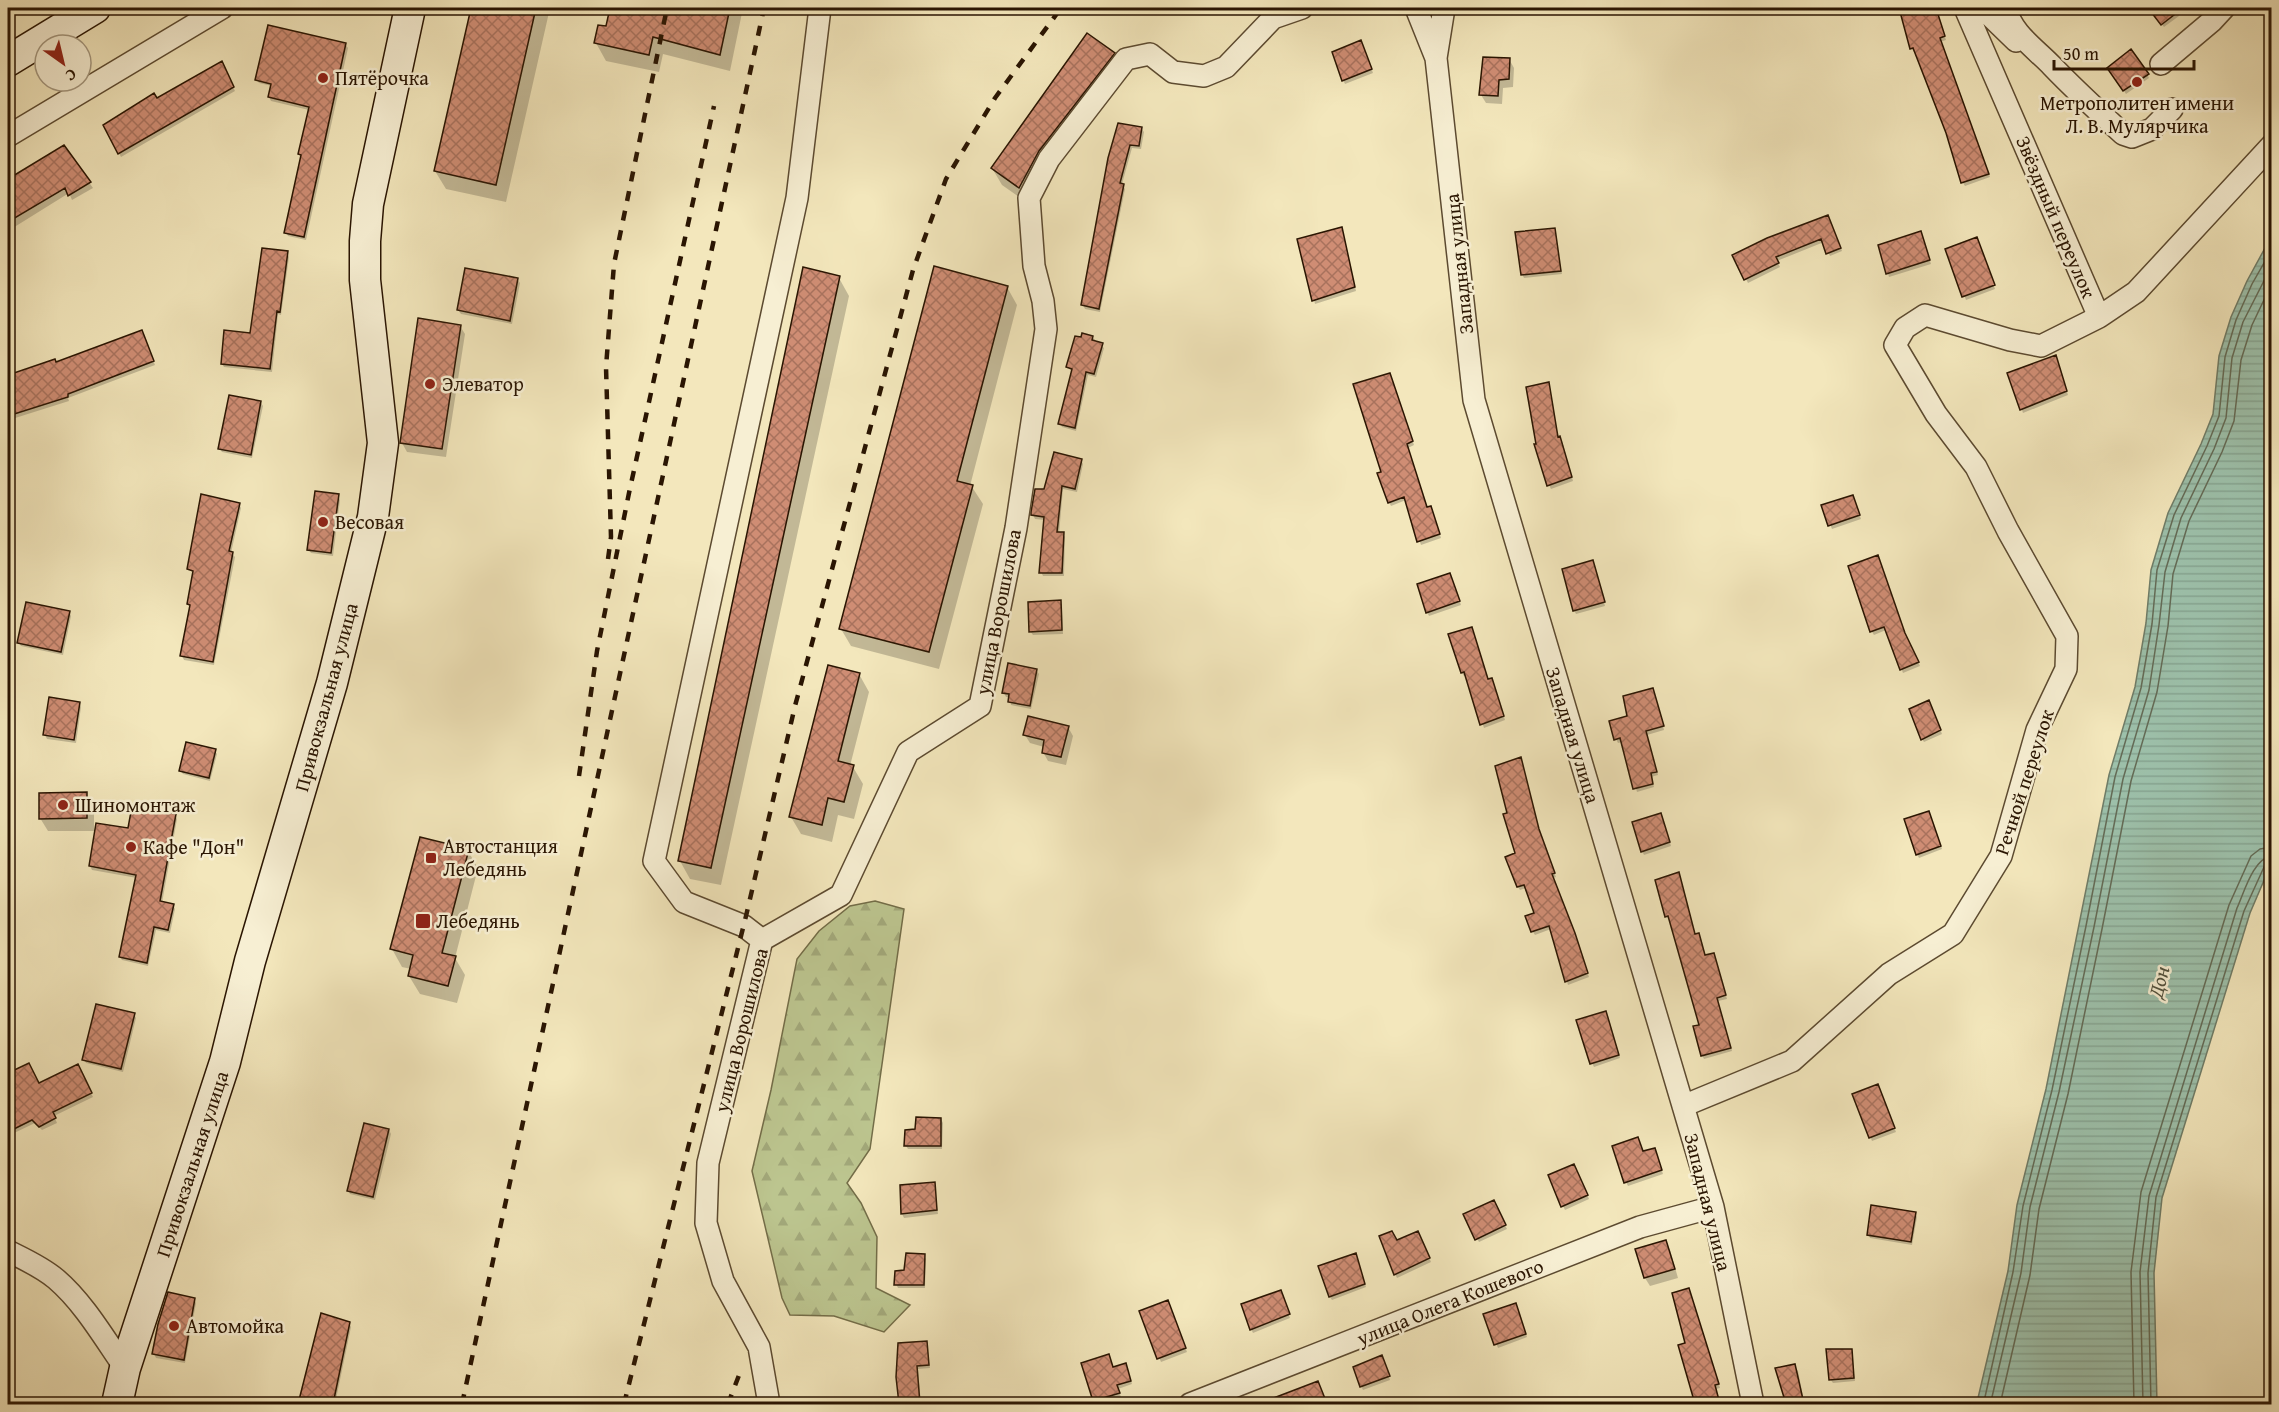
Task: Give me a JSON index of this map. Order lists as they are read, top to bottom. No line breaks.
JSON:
{"streets":{"main road":["Привокзальная улица"],"street":["Звёздный переулок","Западная улица","улица Ворошилова","Речной переулок","улица Олега Кошевого"]},"crossings":[["Звёздный переулок","Речной переулок"],["Западная улица","Речной переулок"],["Западная улица","улица Олега Кошевого"]],"water":["Дон"],"places":{"other":["Пятёрочка","Метрополитен имени Л. В. Мулярчика","Элеватор","Весовая","Шиномонтаж","Кафе \"Дон\"","Автомойка"],"transit":["Автостанция Лебедянь","Лебедянь"]},"scale_bar":"50 m","north":"bottom right"}
